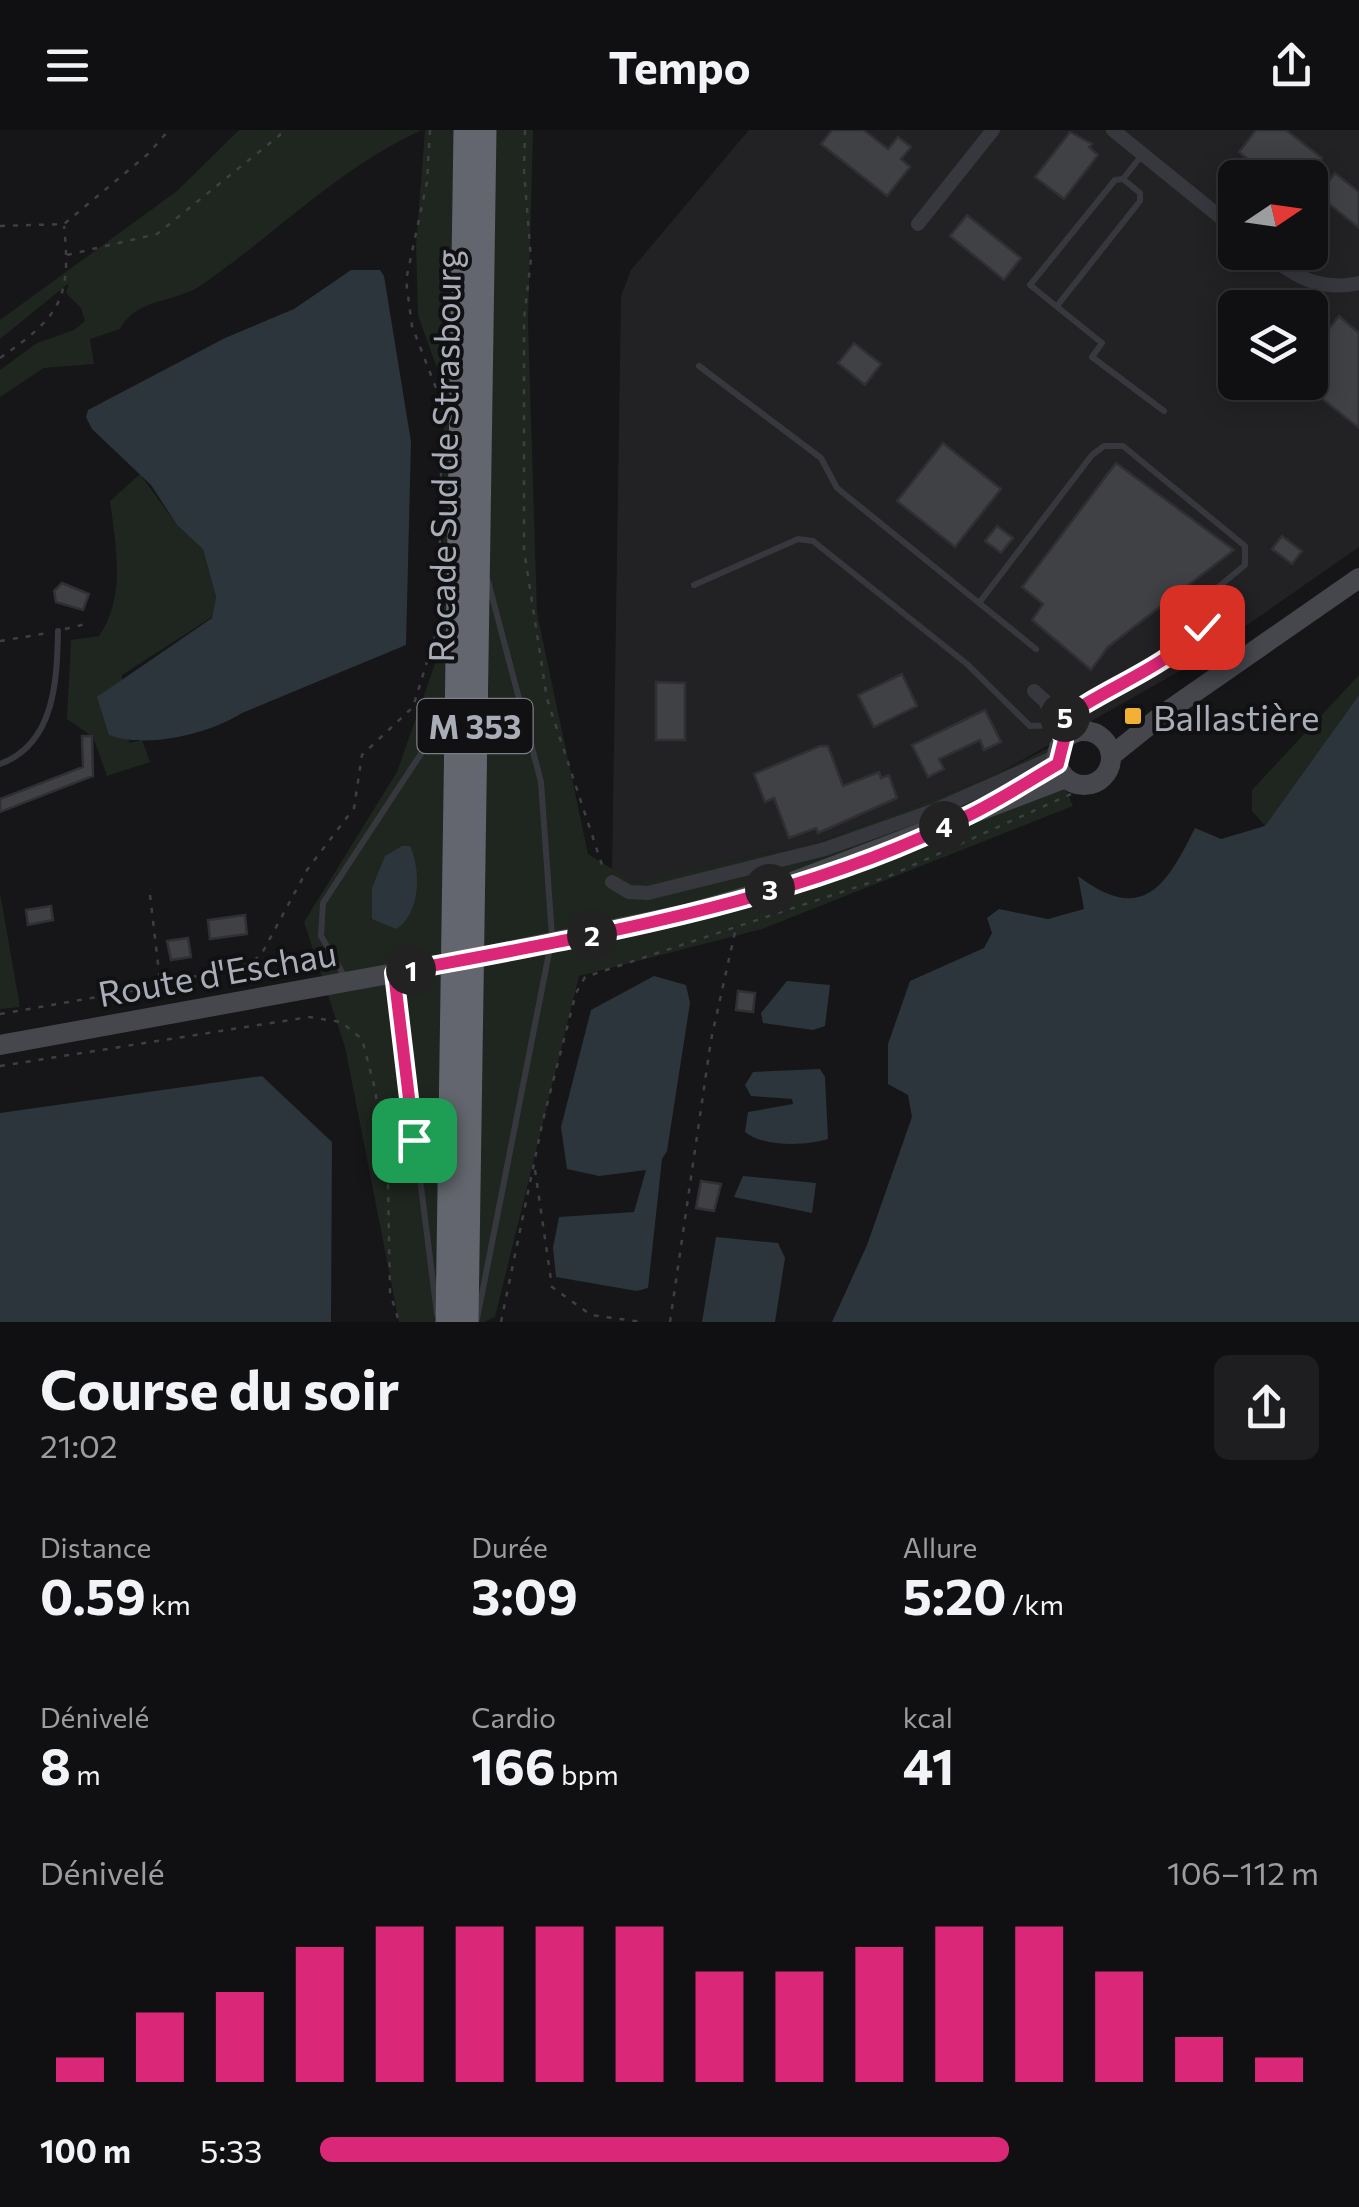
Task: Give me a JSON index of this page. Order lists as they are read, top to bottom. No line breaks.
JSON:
{"streets":{"highway":["Rocade Sud de Strasbourg","M 353"],"main road":["Route d'Eschau"]},"places":{"transit":["Ballastière"]},"north":"right","page":{"header":"Tempo","pins":["5","4","3","2","1"],"heading":["Course du soir","21:02"],"stats":[["Distance","0.59 km"],["Durée","3:09"],["Allure","5:20 /km"],["Dénivelé","8 m"],["Cardio","166 bpm"],["kcal","41"]],"chart":["Dénivelé","106–112 m"],"list":[{"name":"100 m","note":"5:33"}]}}
